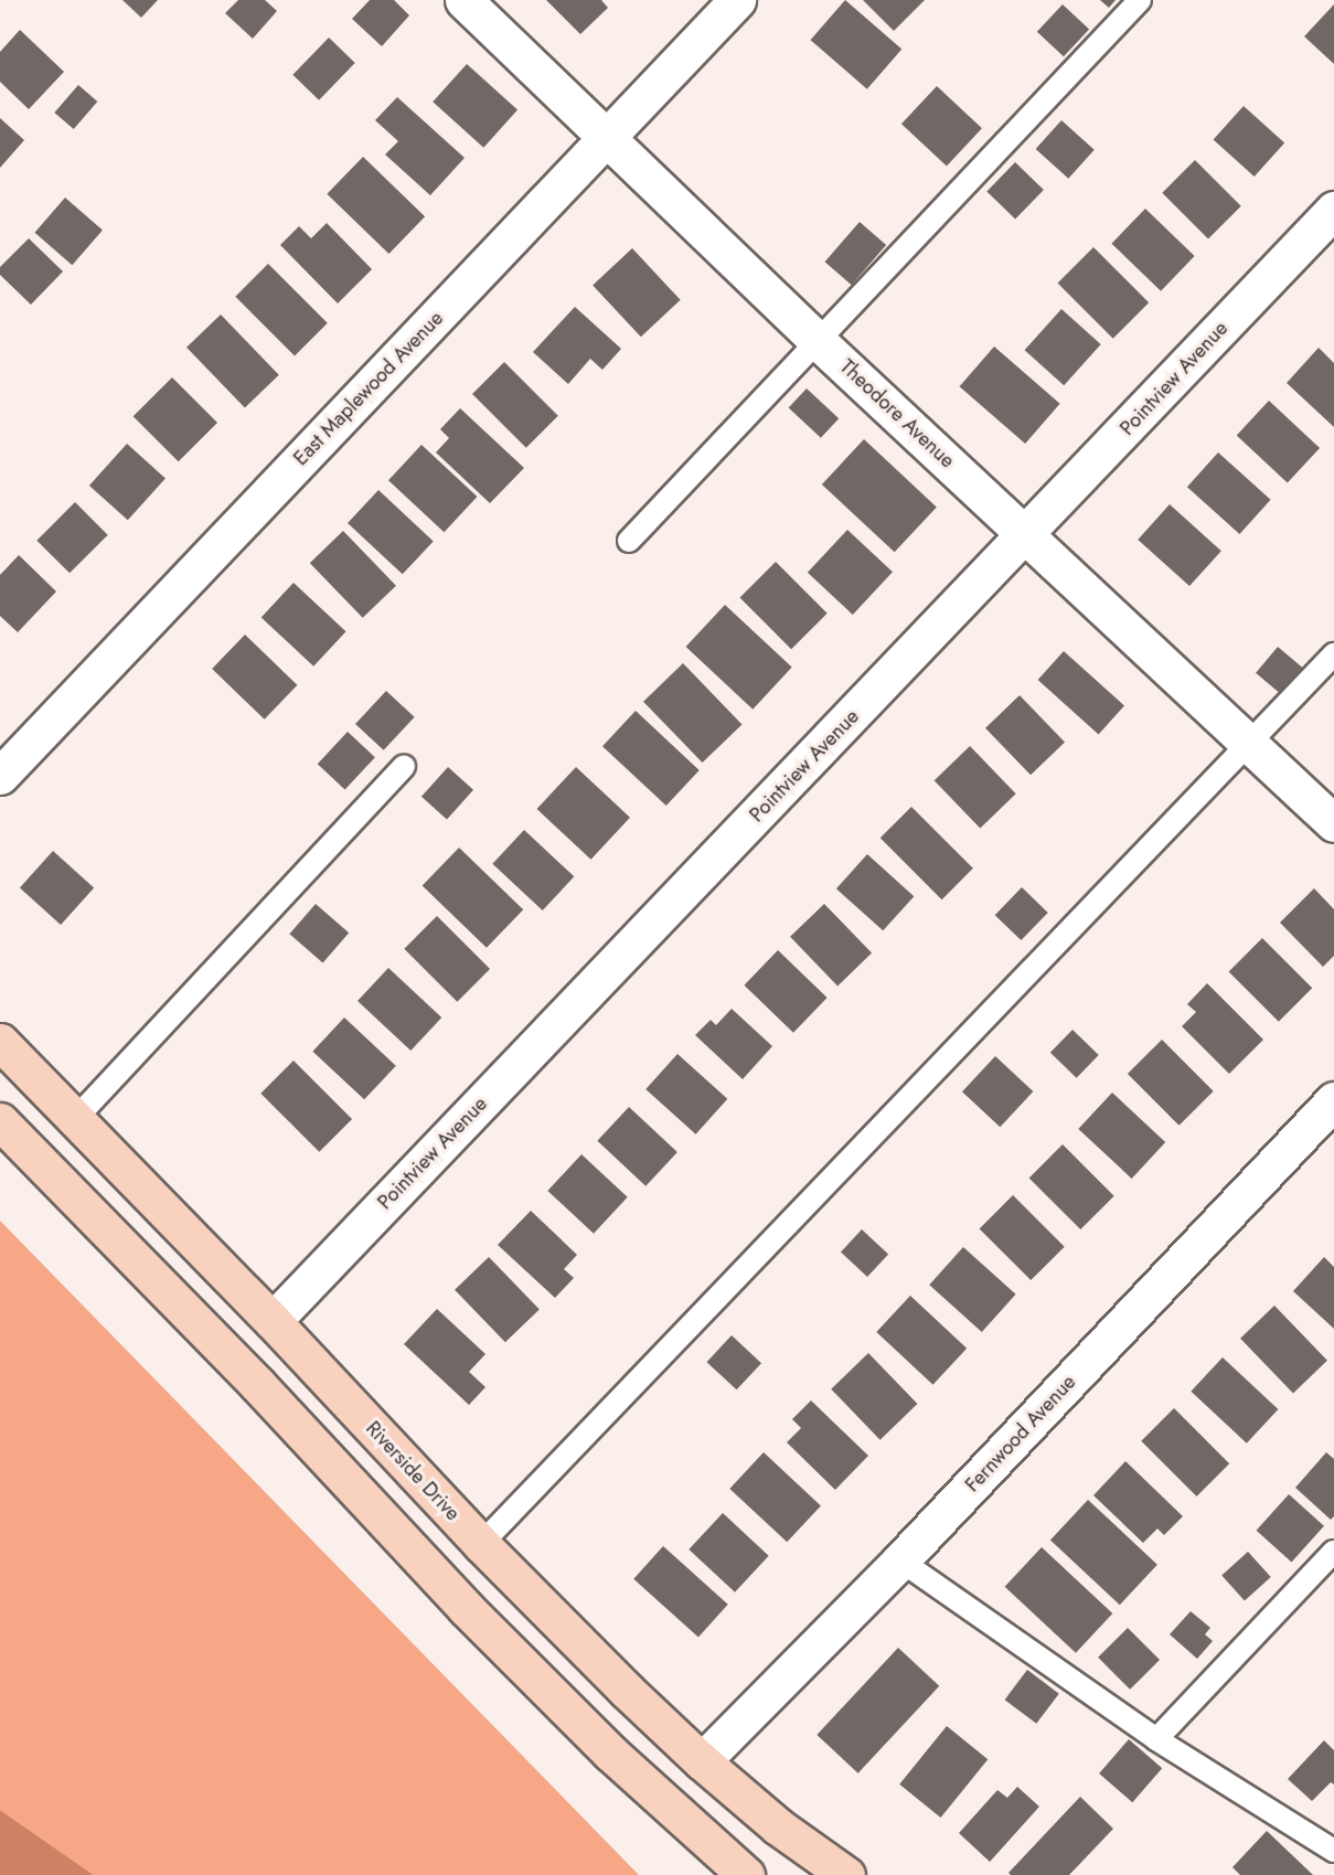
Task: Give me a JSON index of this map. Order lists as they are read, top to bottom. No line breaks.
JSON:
{"streets":{"main road":["Riverside Drive"],"street":["Pointview Avenue","East Maplewood Avenue","Theodore Avenue","Fernwood Avenue"]},"crossings":[["Pointview Avenue","Theodore Avenue"],["Pointview Avenue","Riverside Drive"],["East Maplewood Avenue","Theodore Avenue"],["Fernwood Avenue","Riverside Drive"]]}
